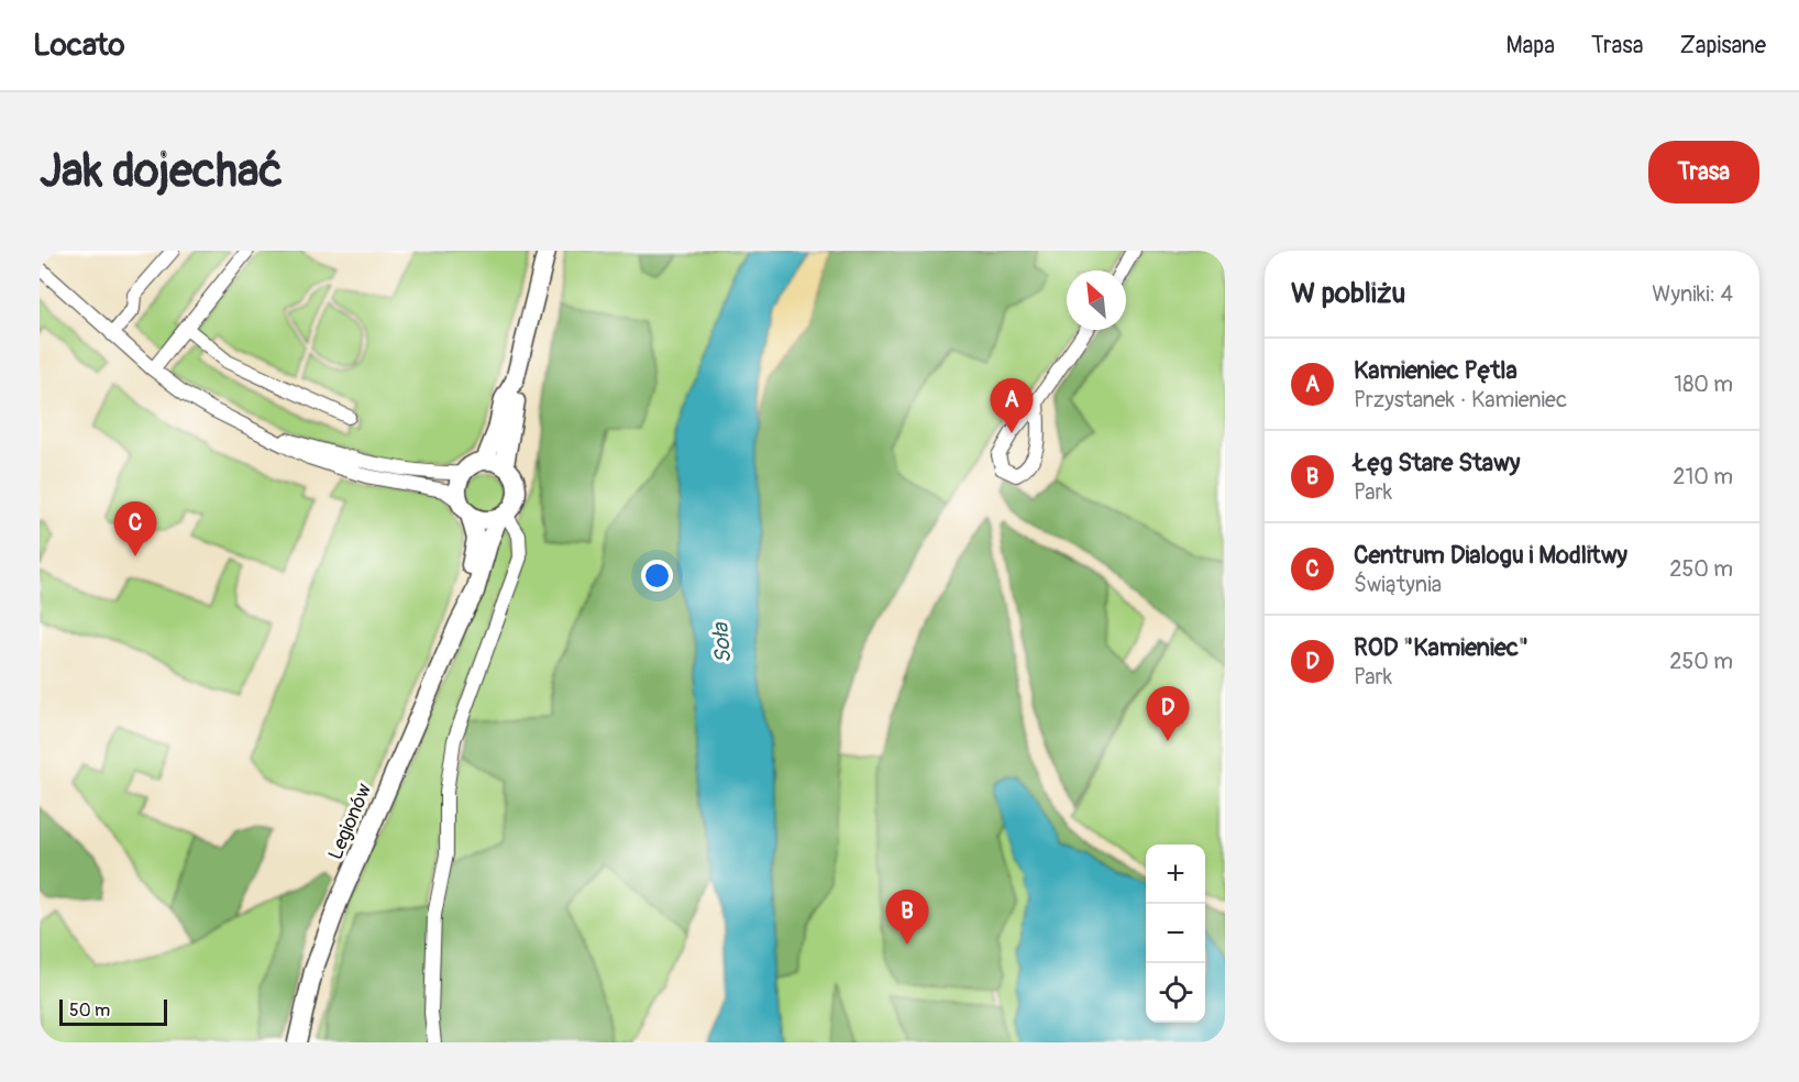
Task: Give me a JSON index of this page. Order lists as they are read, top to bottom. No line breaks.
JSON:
{"streets":{"main road":["Legionów"]},"water":["Soła"],"scale_bar":"50 m","north":"top left","page":{"header":"Locato","nav":["Mapa","Trasa","Zapisane"],"buttons":"Trasa","title":"Jak dojechać","heading":["W pobliżu","Wyniki: 4"],"list":[{"mark":"A","name":"Kamieniec Pętla","note":"Przystanek · Kamieniec","value":"180 m"},{"mark":"B","name":"Łęg Stare Stawy","note":"Park","value":"210 m"},{"mark":"C","name":"Centrum Dialogu i Modlitwy","note":"Świątynia","value":"250 m"},{"mark":"D","name":"ROD \"Kamieniec\"","note":"Park","value":"250 m"}],"pins":["A","C","D","B"],"map_buttons":["+","−"],"scale":"50 m"}}
